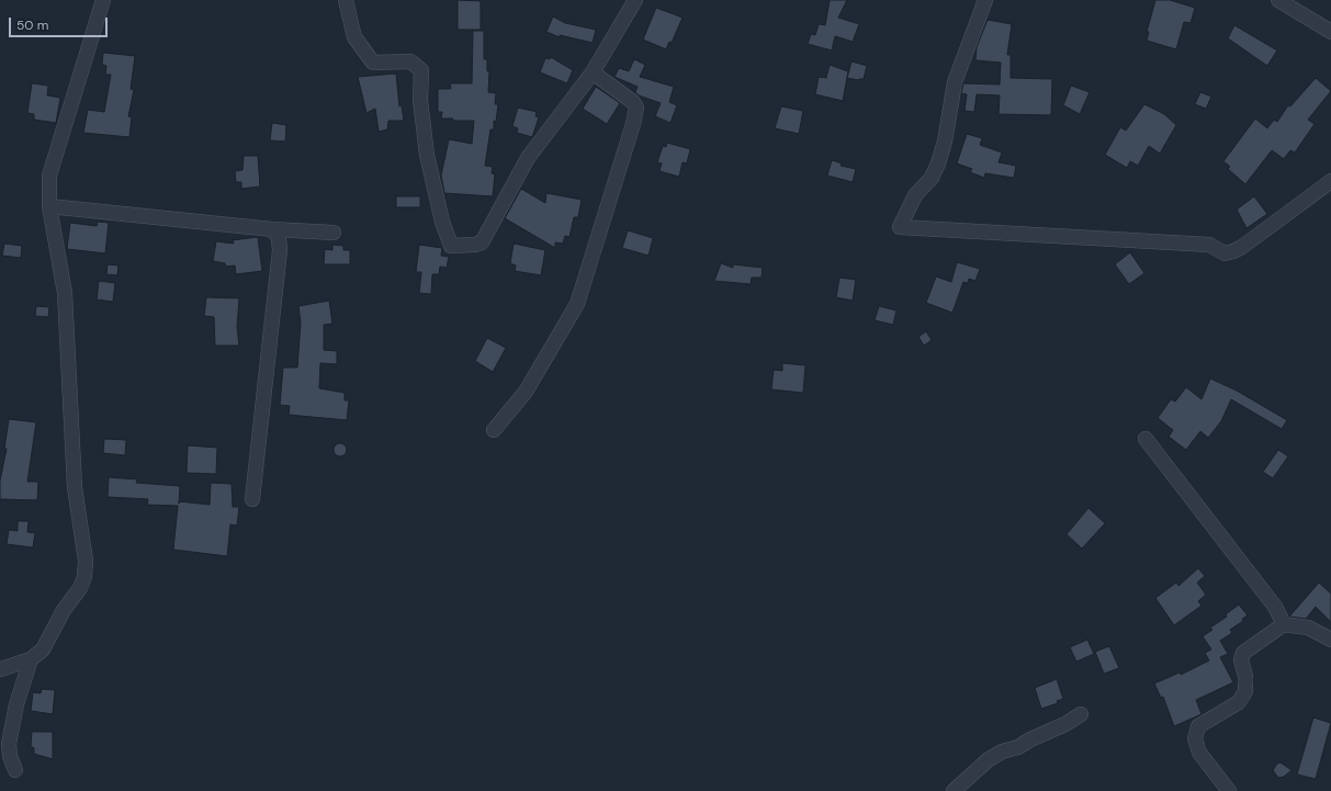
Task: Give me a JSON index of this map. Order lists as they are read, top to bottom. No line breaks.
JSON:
{"scale_bar":"50 m"}
